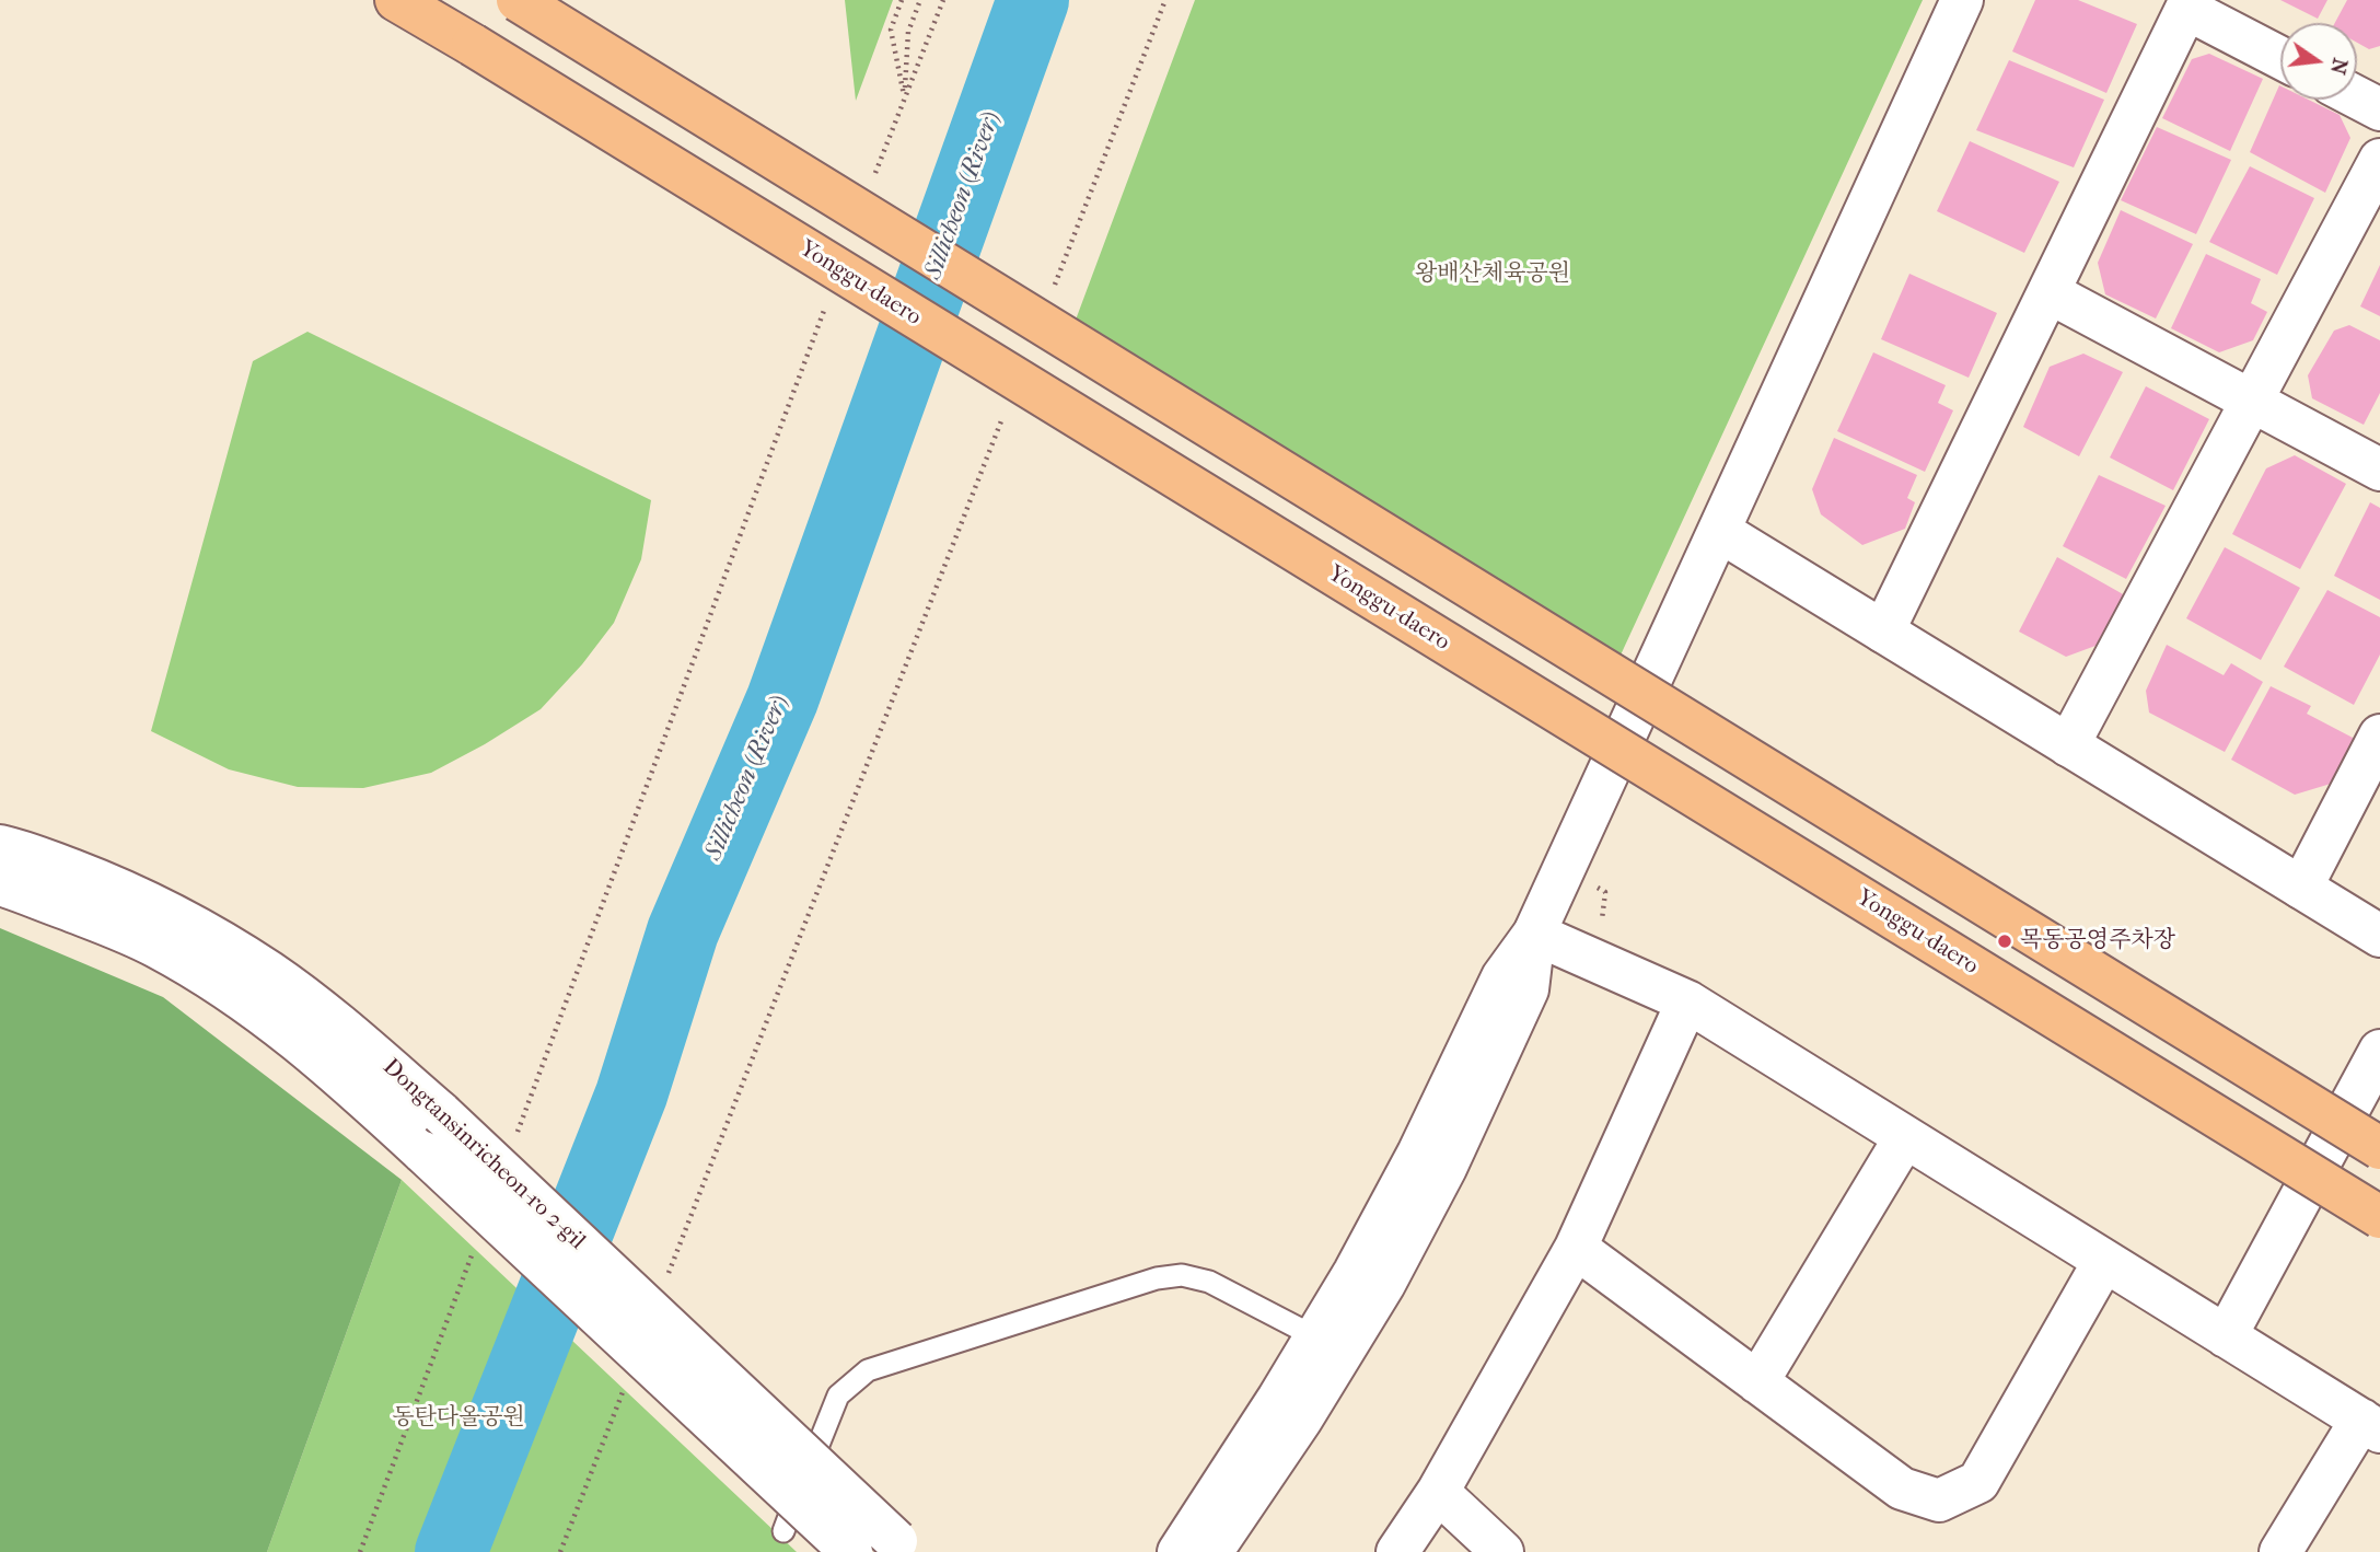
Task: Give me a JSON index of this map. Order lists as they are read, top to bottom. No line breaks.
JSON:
{"streets":{"highway":["Yonggu-daero"],"street":["Dongtansinricheon-ro 2-gil"]},"water":["Sillicheon (River)"],"parks":["왕배산체육공원","동탄다올공원"],"places":["목동공영주차장"],"north":"right"}
